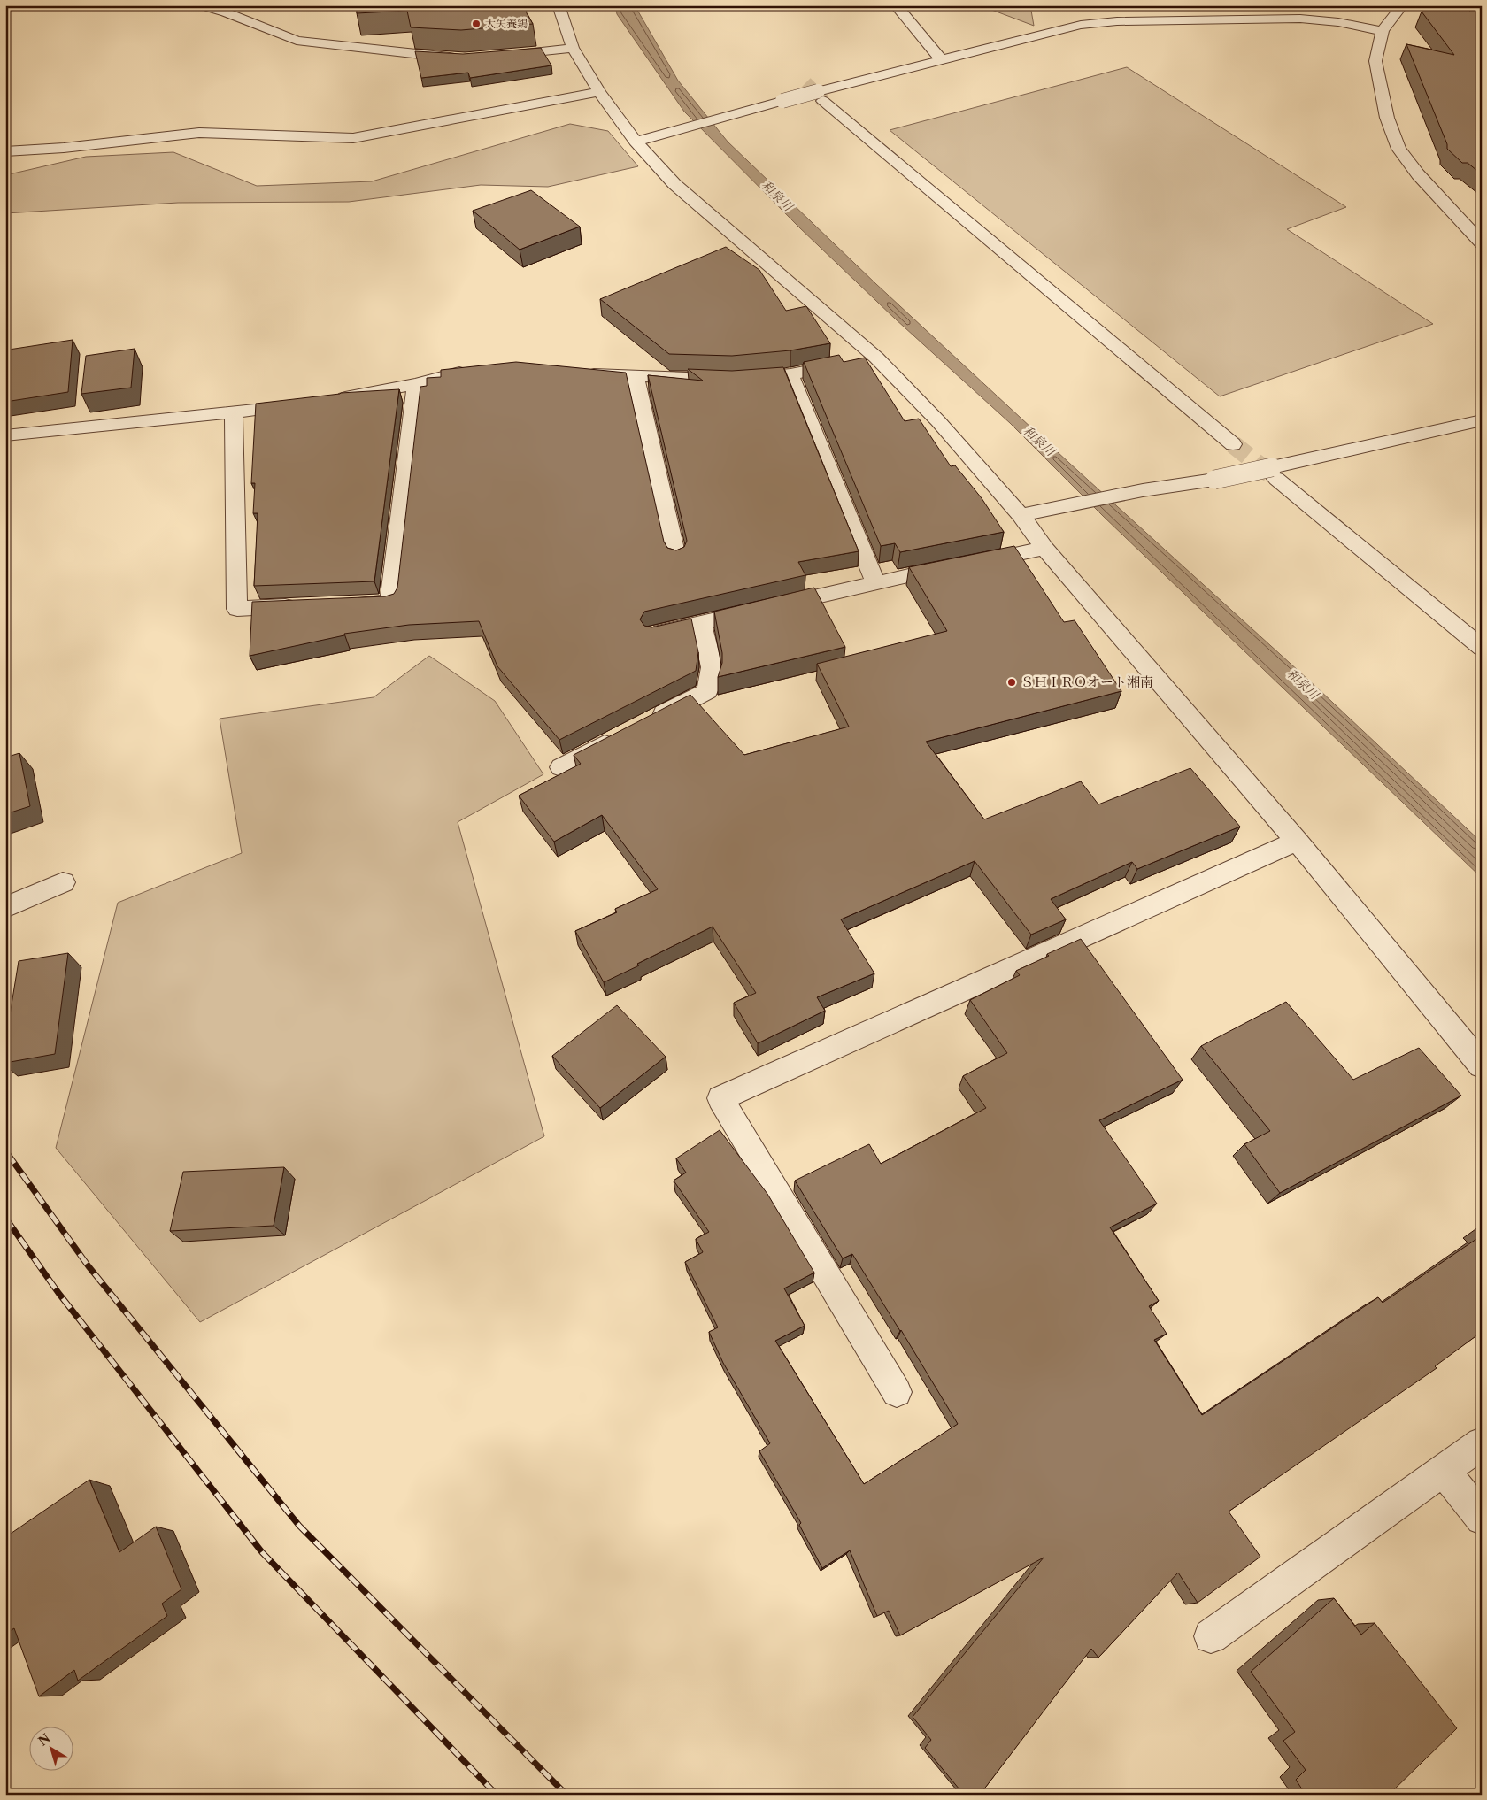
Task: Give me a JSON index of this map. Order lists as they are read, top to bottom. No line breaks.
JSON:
{"water":["和泉川"],"places":["大矢養鶏","ＳＨＩＲＯオート湘南"],"north":"top left"}
